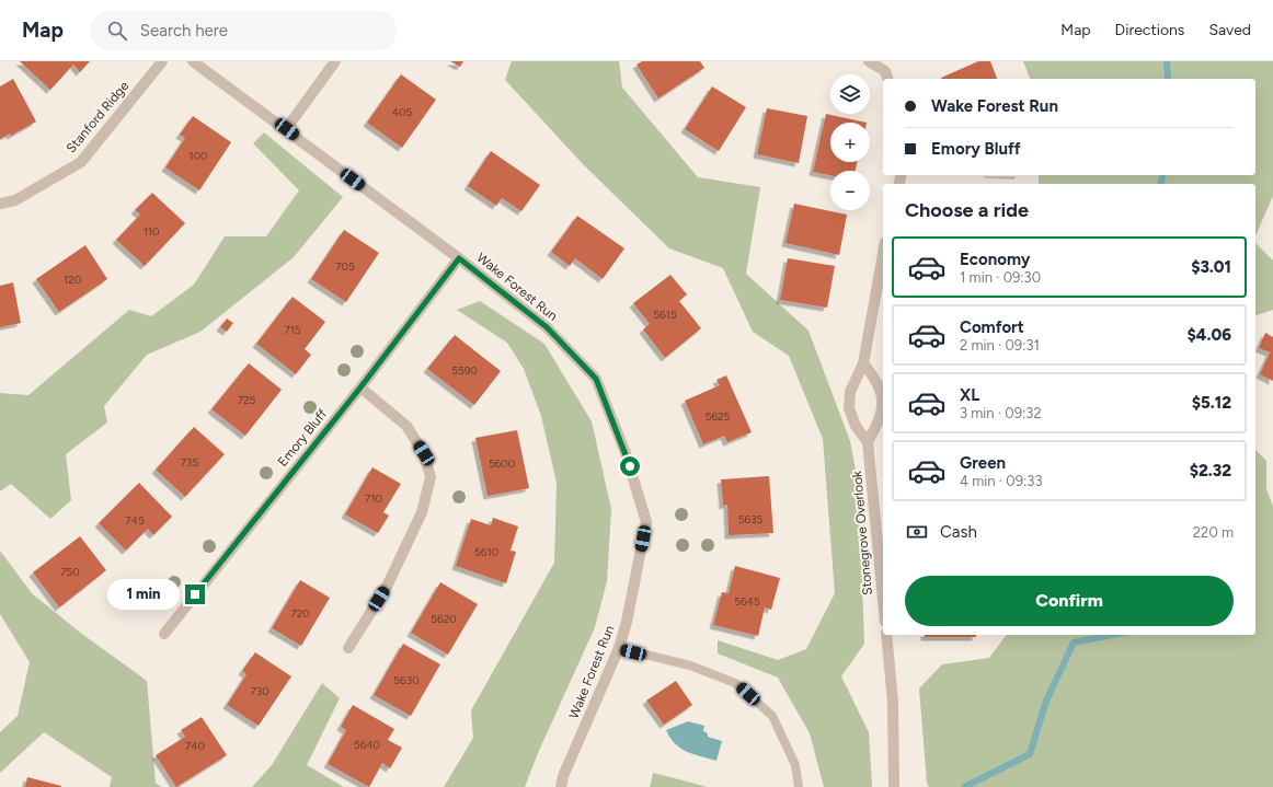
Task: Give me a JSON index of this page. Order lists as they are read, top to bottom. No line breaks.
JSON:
{"streets":{"street":["Stanford Ridge","Wake Forest Run","Emory Bluff","Stonegrove Overlook"]},"crossings":[["Wake Forest Run","Emory Bluff"]],"house_numbers":["405","100","110","705","120","5615","715","5590","725","5625","735","5600","710","5635","745","5610","750","5645","720","5620","5630","730","5640","740"],"page":{"header":"Map","search":"Search here","nav":["Map","Directions","Saved"],"map_buttons":["+","−"],"banner":["Wake Forest Run","Emory Bluff"],"heading":"Choose a ride","list":[{"name":"Economy","note":"1 min · 09:30","value":"$3.01"},{"name":"Comfort","note":"2 min · 09:31","value":"$4.06"},{"name":"XL","note":"3 min · 09:32","value":"$5.12"},{"name":"Green","note":"4 min · 09:33","value":"$2.32"}],"pay":["Cash","220 m"],"buttons":"Confirm","bubble":"1 min"}}
